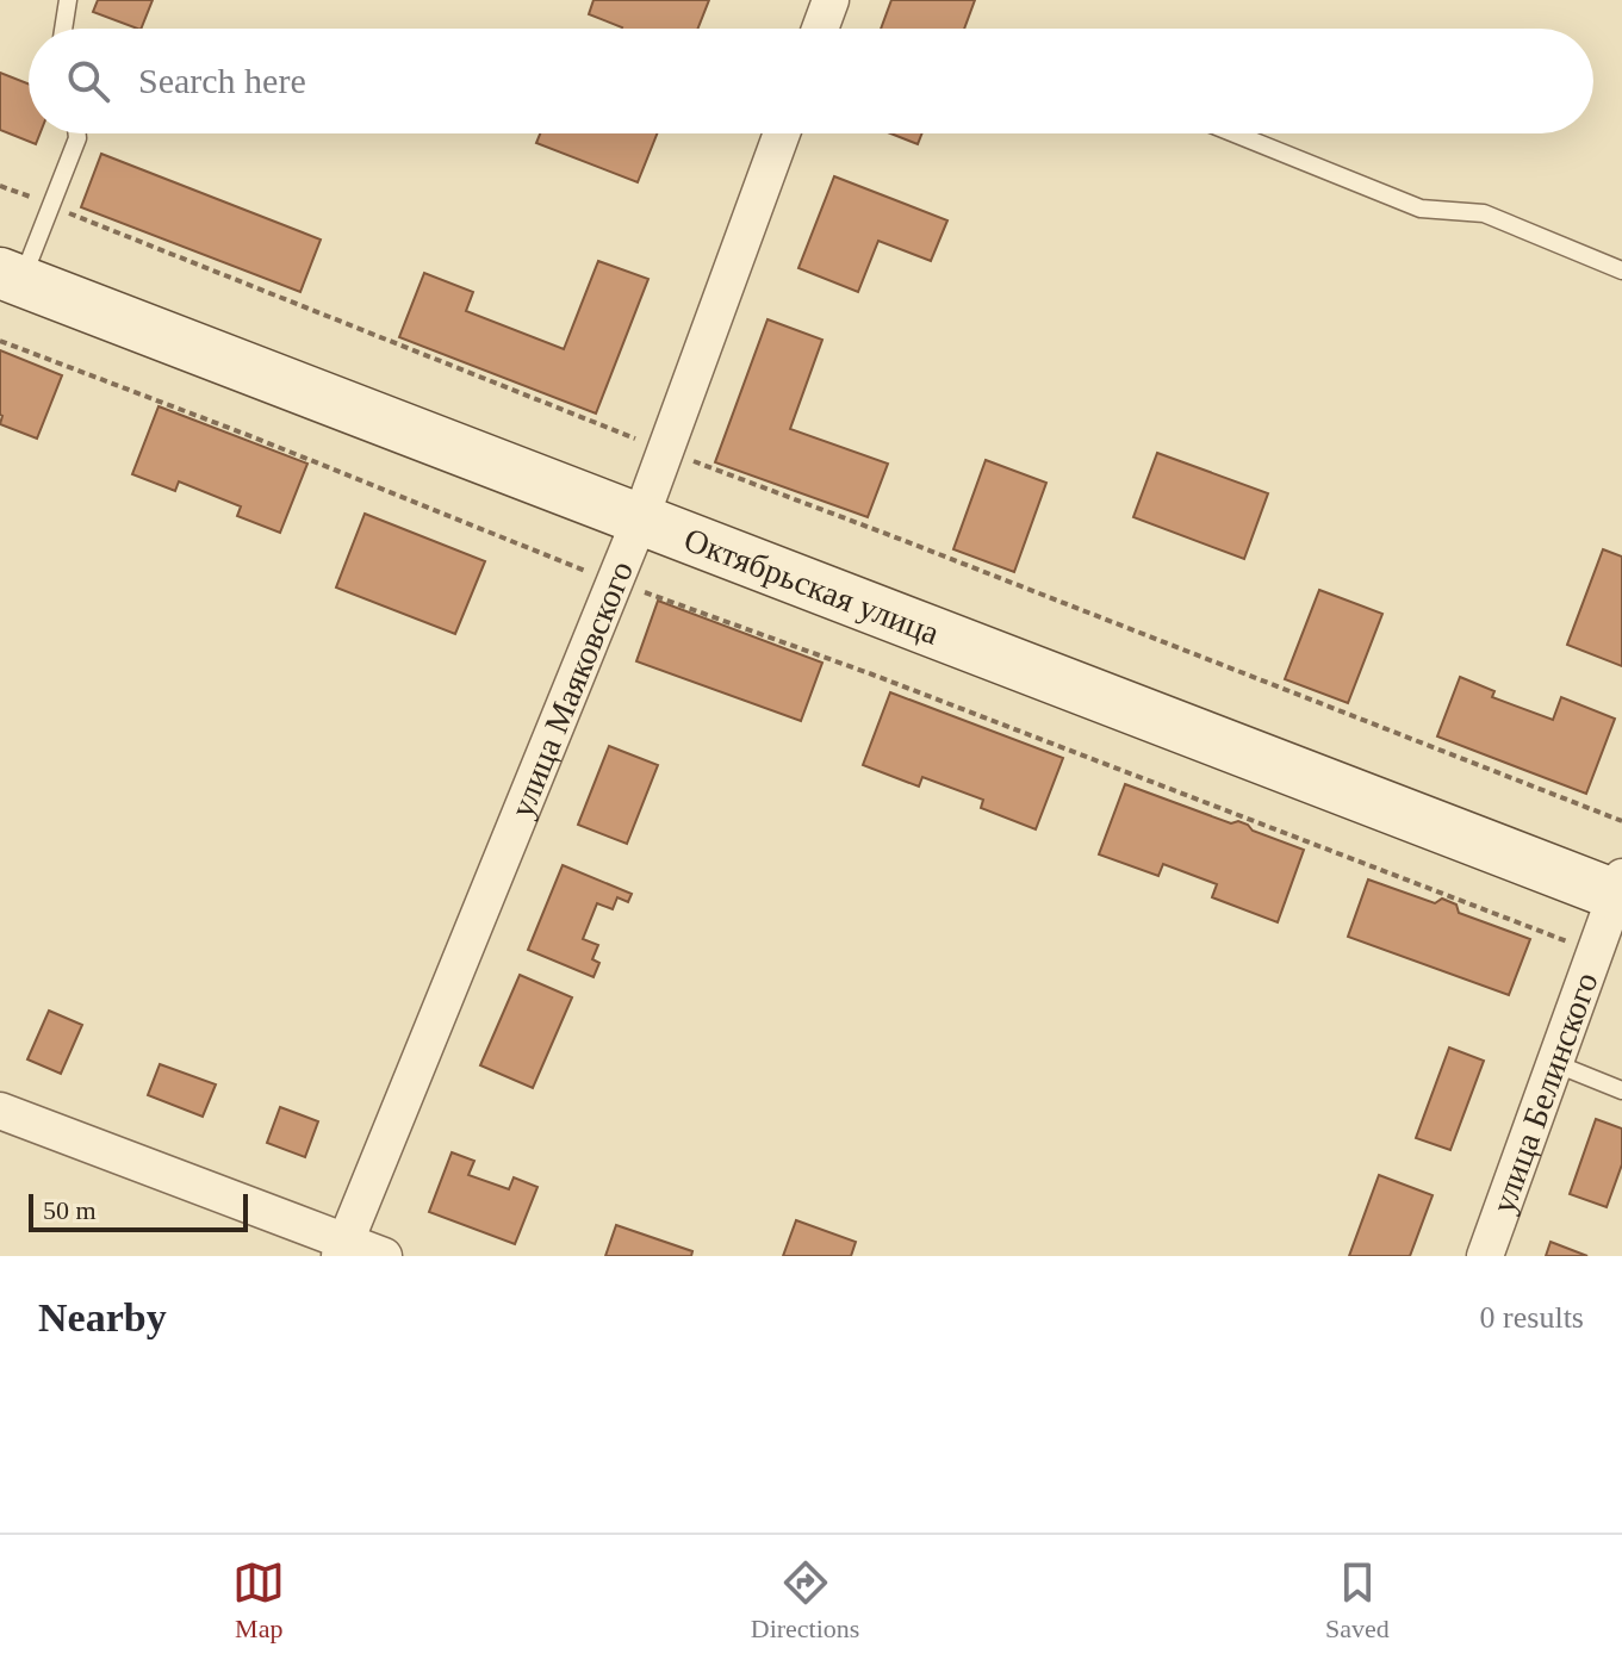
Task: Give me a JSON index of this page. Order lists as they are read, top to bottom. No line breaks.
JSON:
{"streets":{"main road":["Октябрьская улица"],"street":["улица Маяковского","улица Белинского"]},"crossings":[["Октябрьская улица","улица Маяковского"],["Октябрьская улица","улица Белинского"]],"scale_bar":"50 m","page":{"search":"Search here","scale":"50 m","heading":["Nearby","0 results"],"nav":["Map","Directions","Saved"]}}
